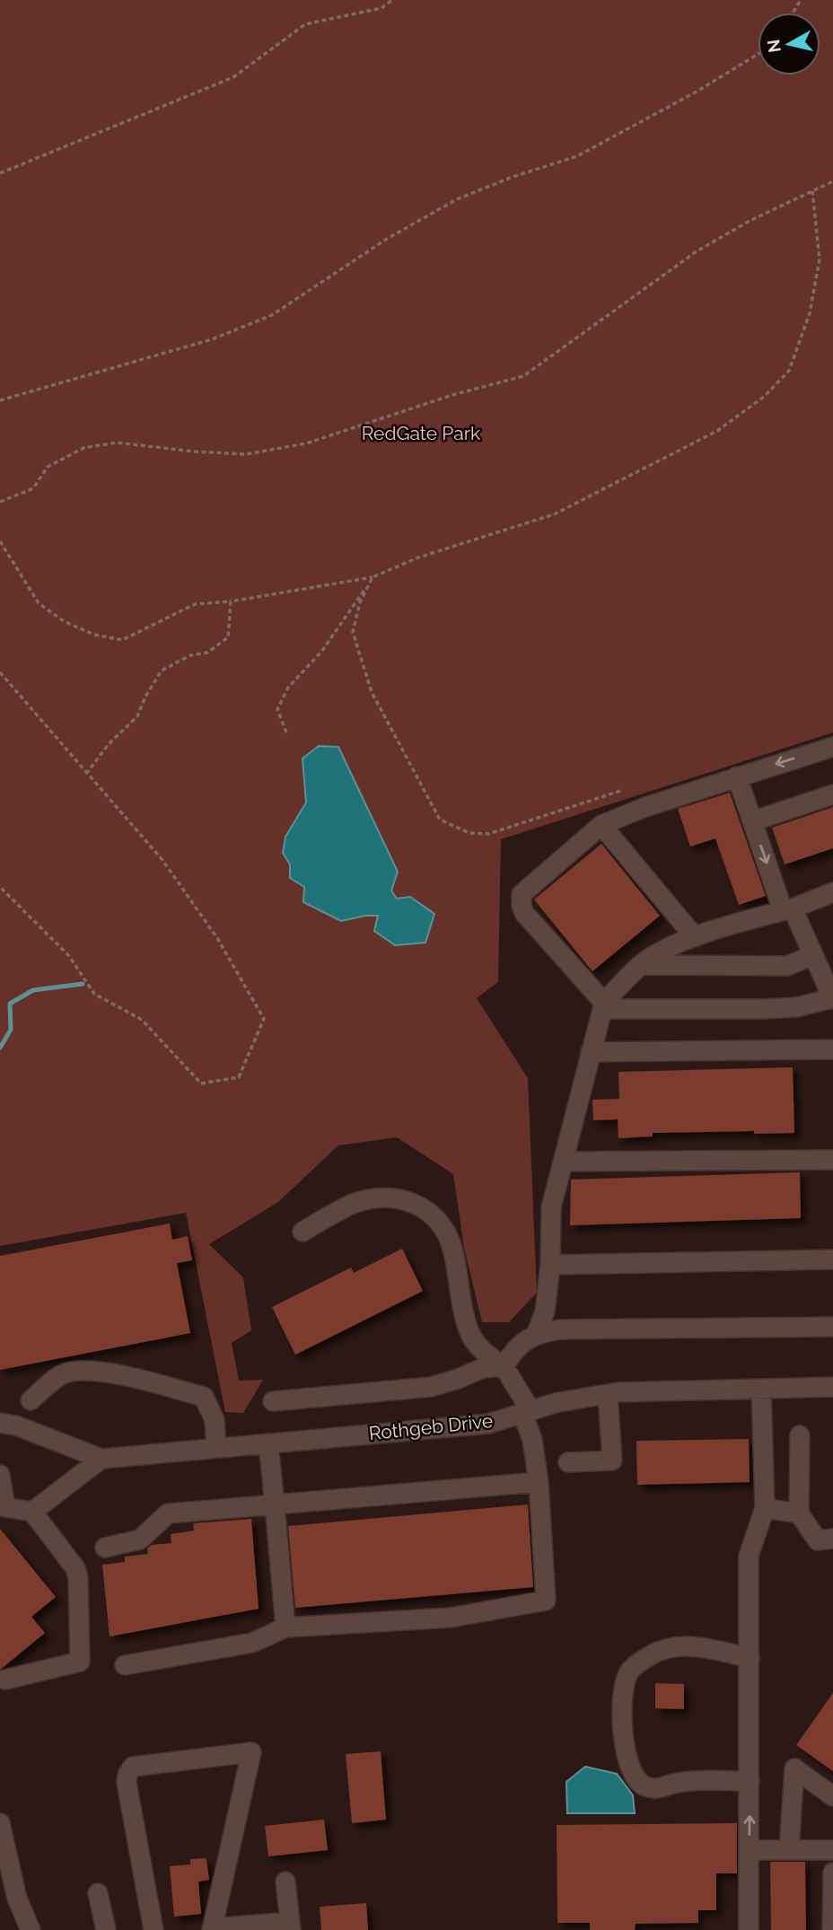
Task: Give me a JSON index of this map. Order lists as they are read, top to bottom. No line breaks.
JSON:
{"streets":{"street":["Rothgeb Drive"]},"parks":["RedGate Park"],"north":"left"}
